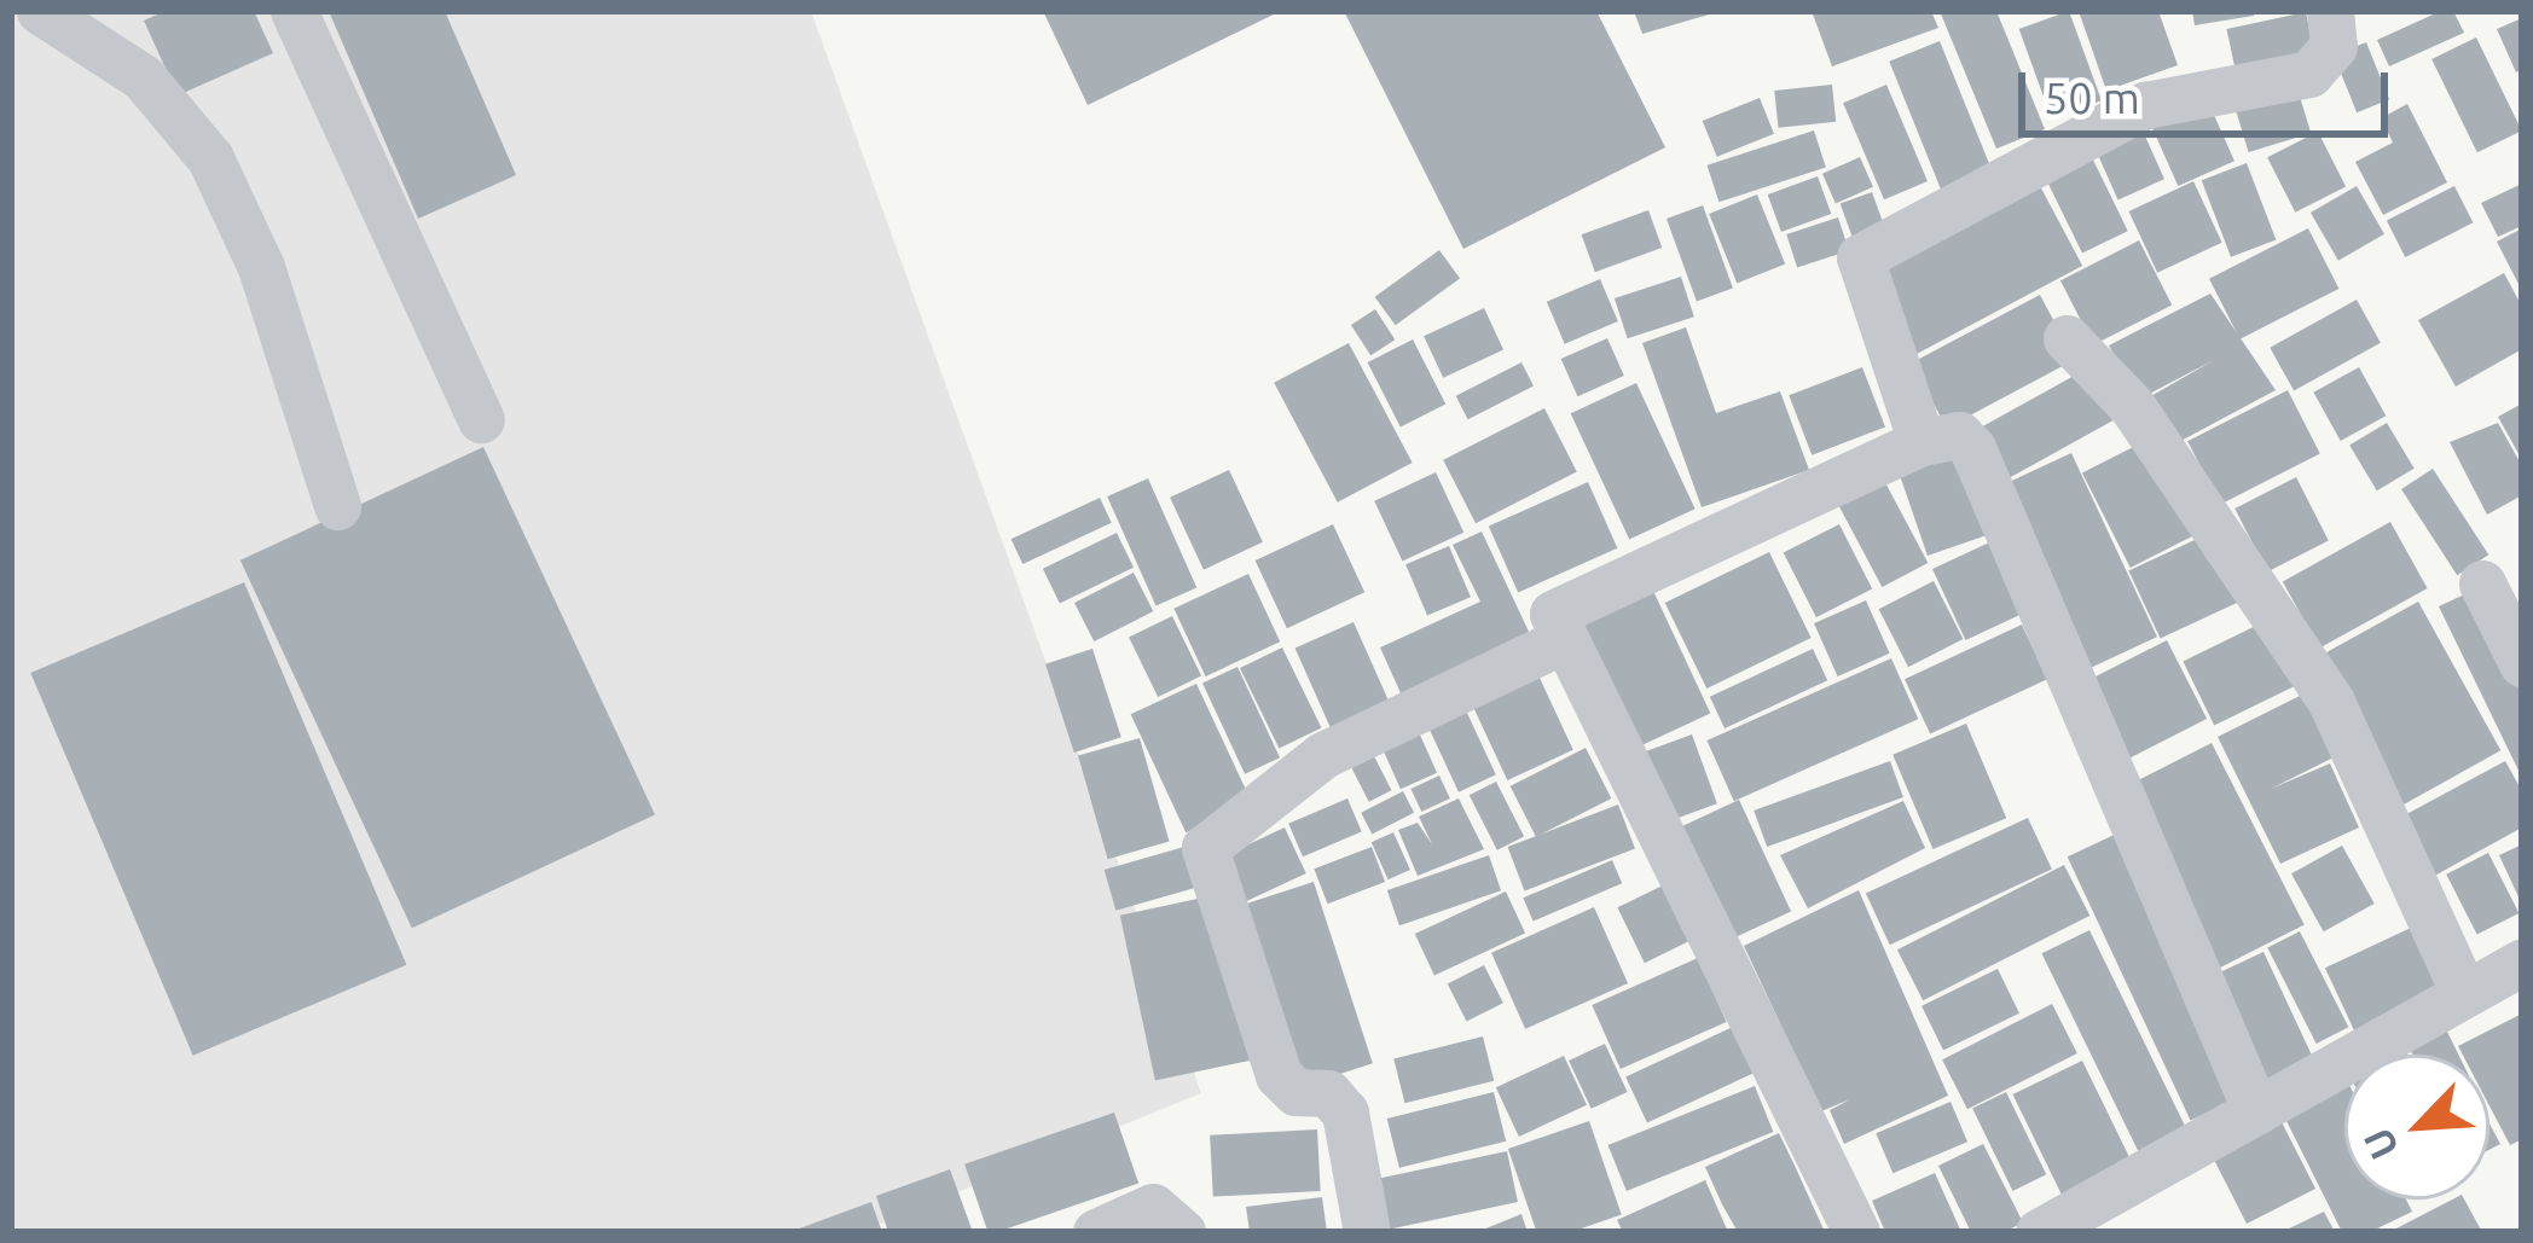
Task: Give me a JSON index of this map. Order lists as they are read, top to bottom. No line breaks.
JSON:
{"scale_bar":"50 m","north":"bottom left"}
